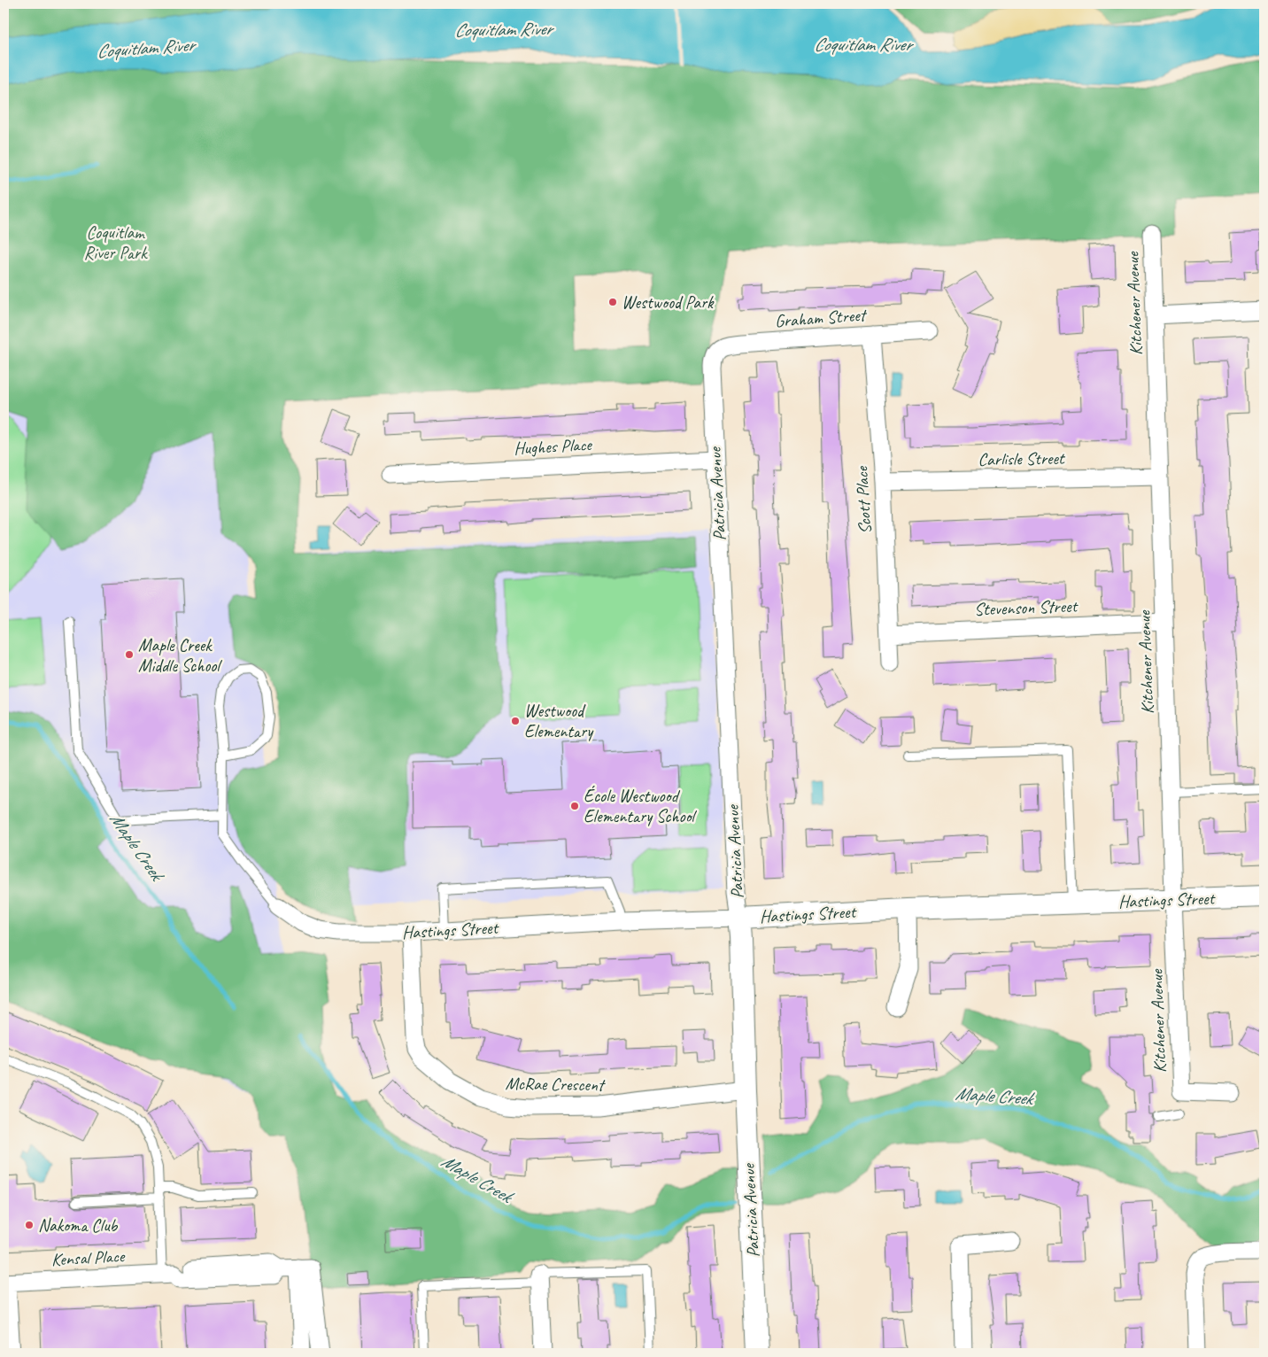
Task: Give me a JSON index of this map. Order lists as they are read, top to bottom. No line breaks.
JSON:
{"streets":{"street":["Kitchener Avenue","Graham Street","Hughes Place","Carlisle Street","Patricia Avenue","Scott Place","Stevenson Street","Hastings Street","McRae Crescent","Kensal Place"]},"crossings":[["Kitchener Avenue","Carlisle Street"],["Kitchener Avenue","Stevenson Street"],["Kitchener Avenue","Hastings Street"],["Graham Street","Patricia Avenue"],["Graham Street","Scott Place"],["Hughes Place","Patricia Avenue"],["Carlisle Street","Scott Place"],["Patricia Avenue","Hastings Street"],["Patricia Avenue","McRae Crescent"],["Scott Place","Stevenson Street"],["Hastings Street","McRae Crescent"]],"water":["Coquitlam River","Maple Creek"],"parks":["Coquitlam River Park"],"places":["Westwood Park","Maple Creek Middle School","Westwood Elementary","École Westwood Elementary School","Nakoma Club"]}
